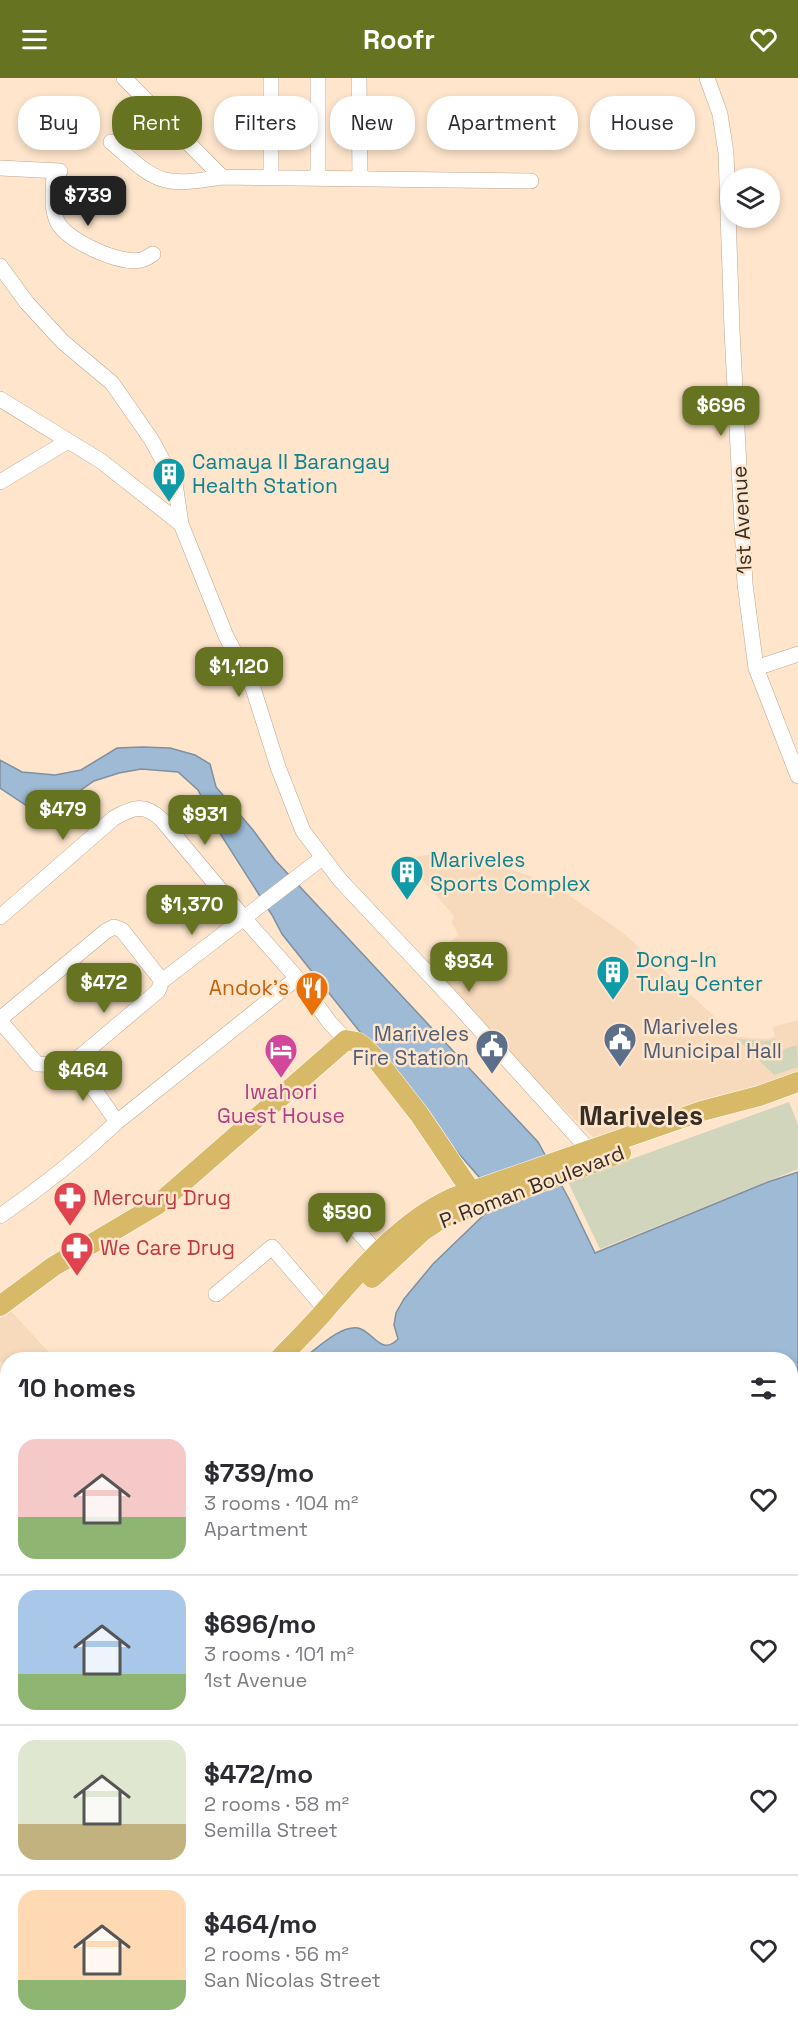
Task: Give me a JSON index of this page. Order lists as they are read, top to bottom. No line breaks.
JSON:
{"streets":{"main road":["P. Roman Boulevard"],"street":["1st Avenue"]},"districts":["Mariveles"],"places":{"building":["Camaya II Barangay Health Station","Mariveles Sports Complex","Dong-In Tulay Center"],"restaurant":["Andok's"],"public building":["Mariveles Municipal Hall","Mariveles Fire Station"],"hotel":["Iwahori Guest House"],"pharmacy":["Mercury Drug","We Care Drug"]},"page":{"header":"Roofr","chip":["Buy","Rent","Filters","New","Apartment","House"],"price":["$739","$696","$1,120","$479","$931","$1,370","$934","$472","$464","$590"],"heading":"10 homes","list":[{"name":"$739/mo","note":"3 rooms · 104 m² · Apartment"},{"name":"$696/mo","note":"3 rooms · 101 m² · 1st Avenue"},{"name":"$472/mo","note":"2 rooms · 58 m² · Semilla Street"},{"name":"$464/mo","note":"2 rooms · 56 m² · San Nicolas Street"}]}}
